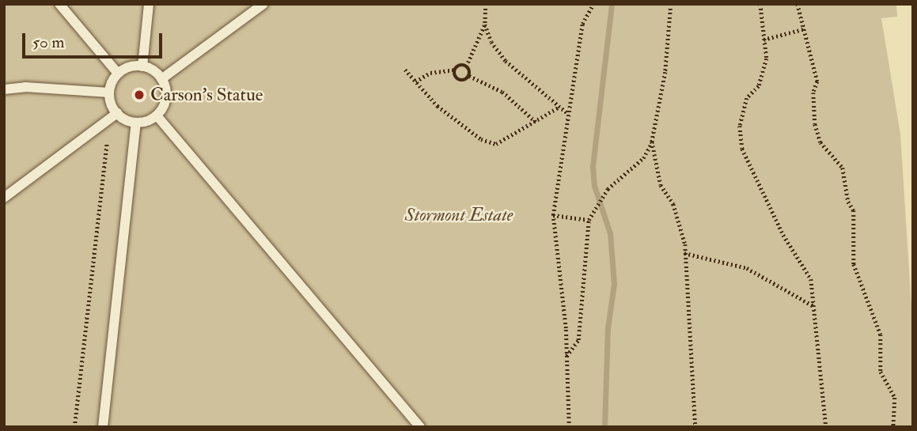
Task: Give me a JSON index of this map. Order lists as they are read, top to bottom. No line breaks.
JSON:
{"parks":["Stormont Estate"],"places":["Carson's Statue"],"scale_bar":"50 m"}
